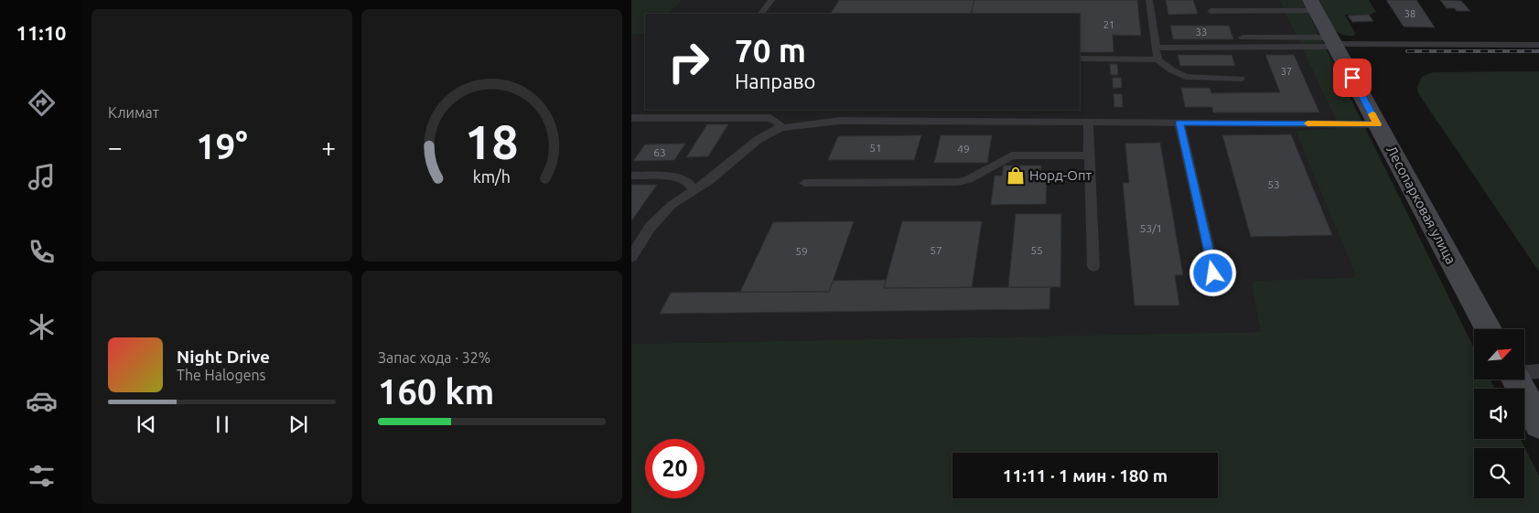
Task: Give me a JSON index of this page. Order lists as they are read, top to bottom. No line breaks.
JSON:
{"streets":{"street":["Лесопарковая улица"]},"places":{"shop":["Норд-Опт"]},"house_numbers":["38","21","33","37","51","49","63","53","53/1","57","55","59"],"north":"top right","page":{"tabs":"11:10","tile":["Климат",["Запас хода · 32%","160 km"]],"turn":["70 m","Направо"],"heat":["−","19°","+"],"song":["Night Drive","The Halogens"],"limit":"20","trip":"11:11 · 1 мин · 180 m","gauge":["18","km/h"]}}
